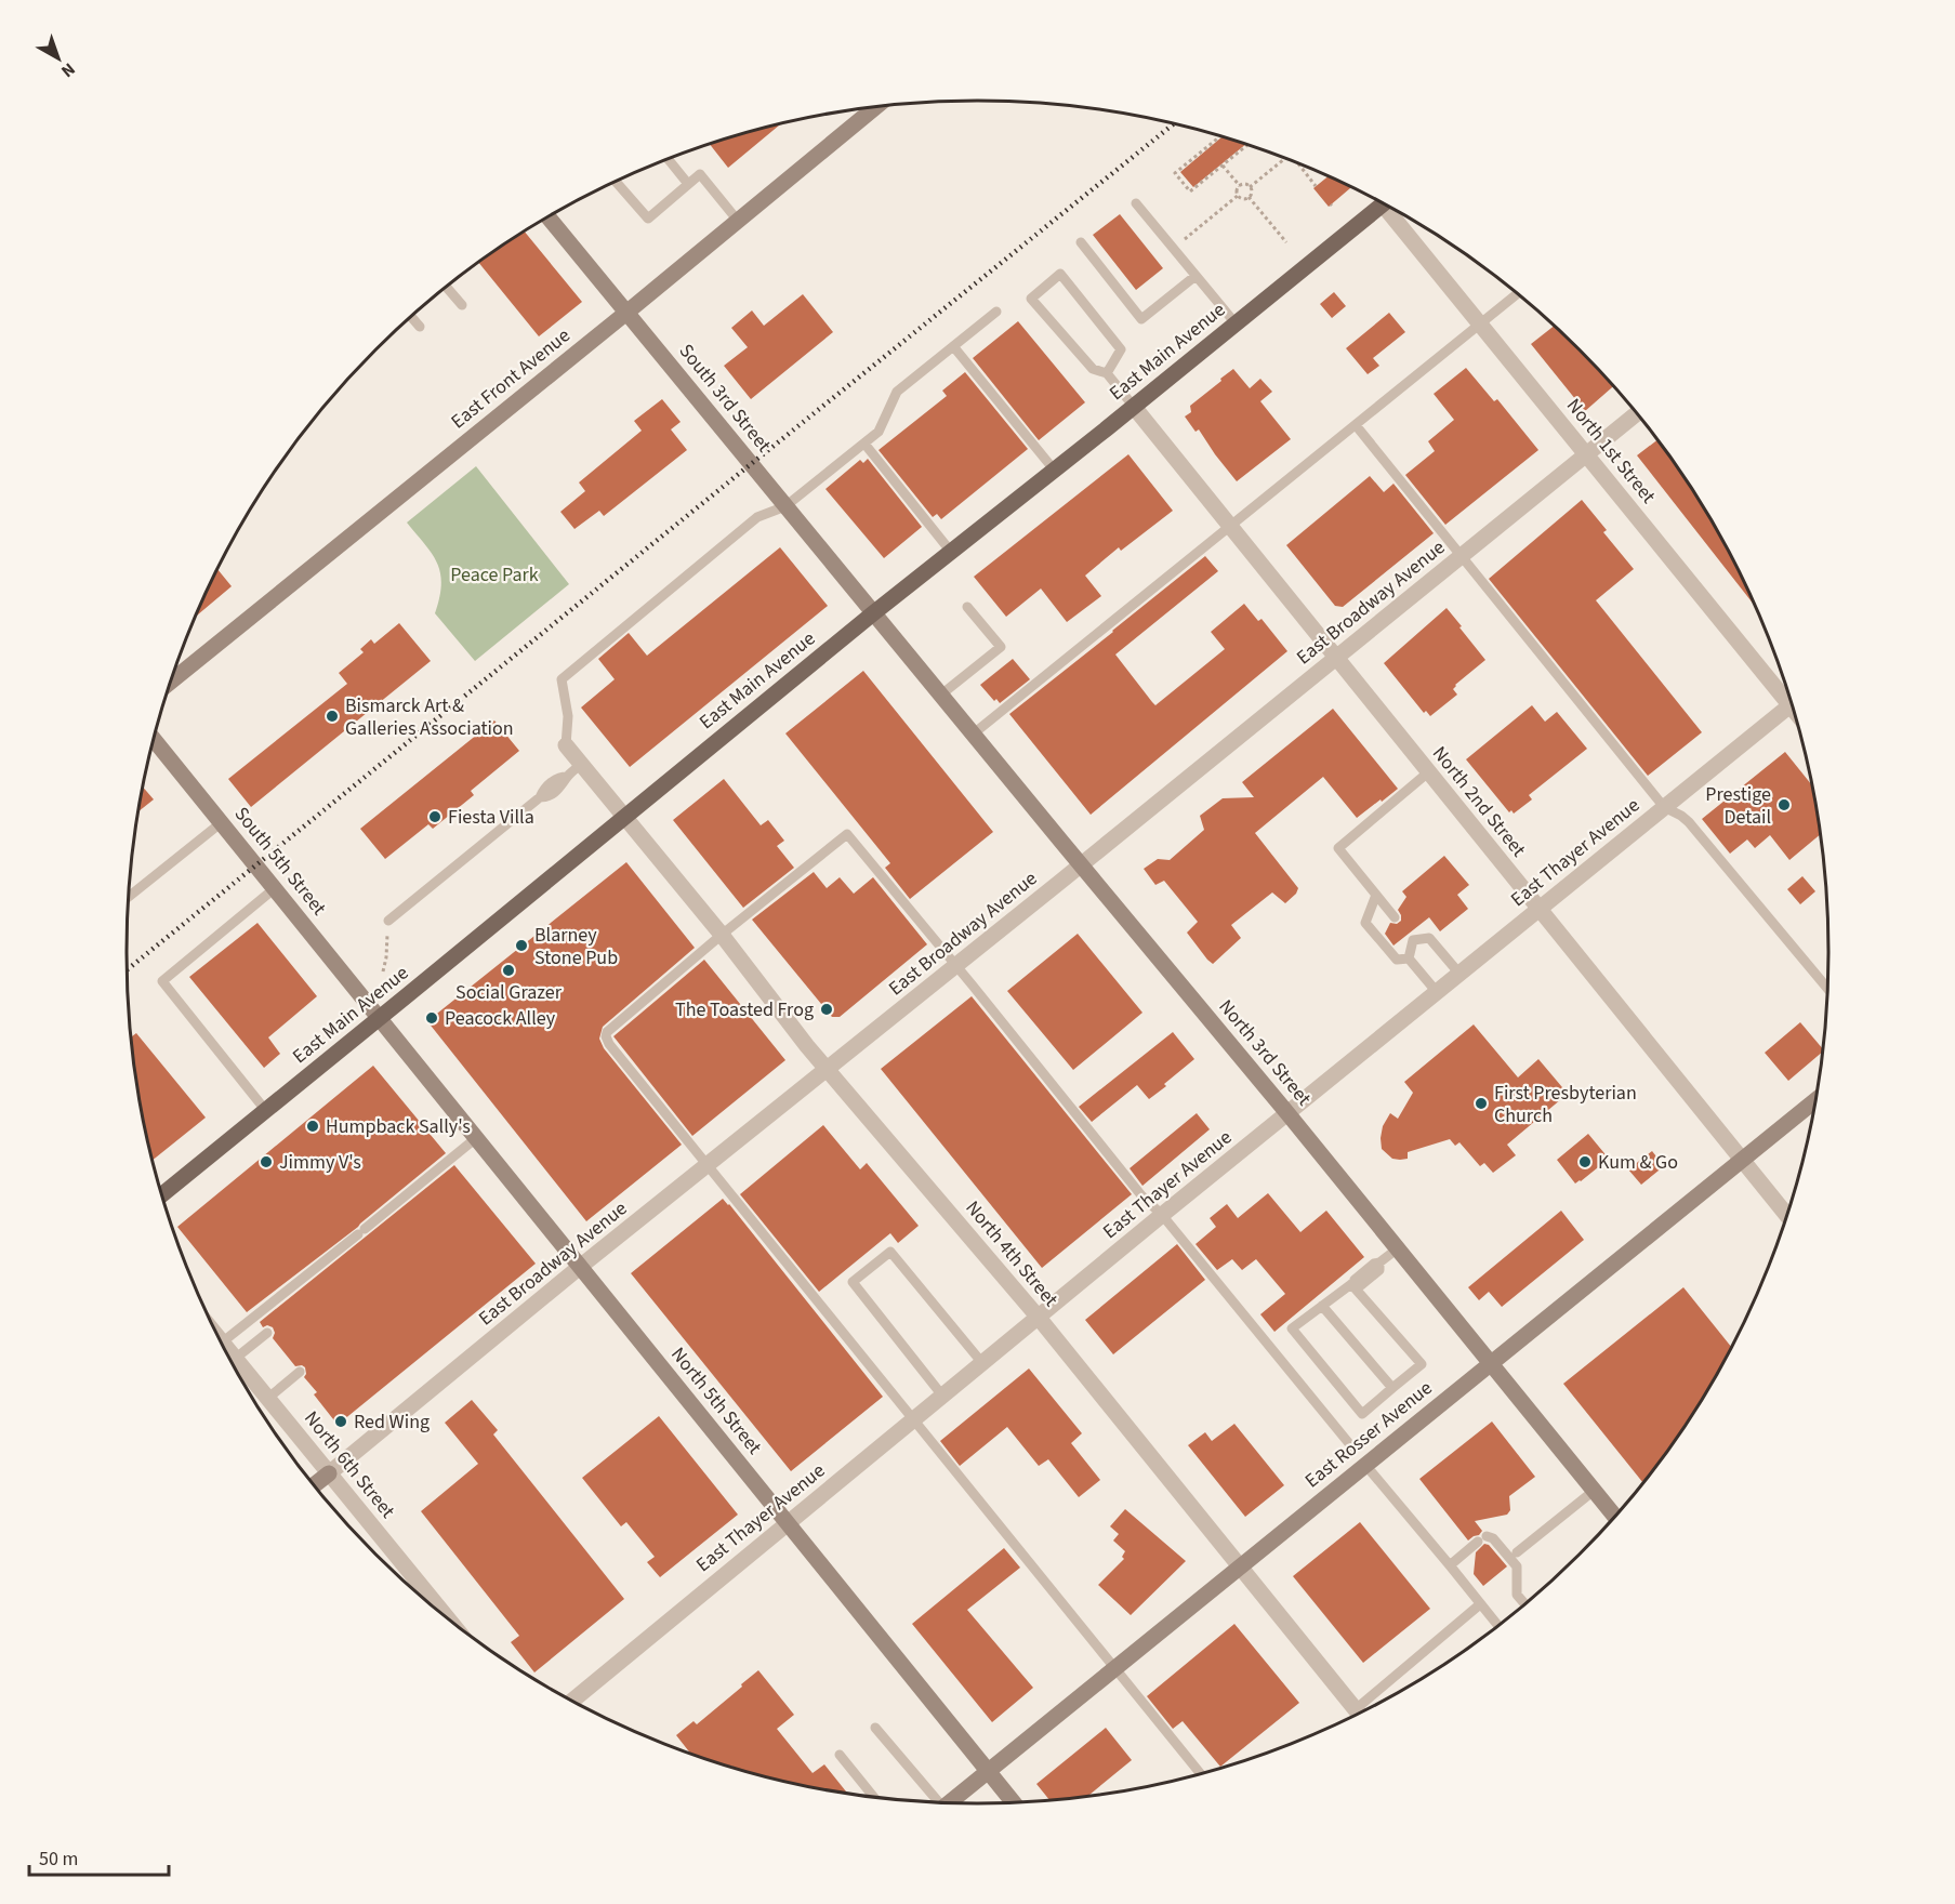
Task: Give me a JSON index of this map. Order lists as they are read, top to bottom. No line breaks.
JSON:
{"streets":{"main road":["East Main Avenue"],"street":["East Front Avenue","South 3rd Street","North 1st Street","East Broadway Avenue","North 2nd Street","East Thayer Avenue","South 5th Street","North 3rd Street","North 4th Street","North 5th Street","East Rosser Avenue","North 6th Street"]},"crossings":[["East Main Avenue","South 3rd Street"],["East Main Avenue","North 2nd Street"],["East Main Avenue","South 5th Street"],["East Main Avenue","North 3rd Street"],["East Main Avenue","North 4th Street"],["East Main Avenue","North 5th Street"],["East Front Avenue","South 3rd Street"],["South 3rd Street","North 3rd Street"],["North 1st Street","East Broadway Avenue"],["East Broadway Avenue","North 2nd Street"],["East Broadway Avenue","North 3rd Street"],["East Broadway Avenue","North 4th Street"],["East Broadway Avenue","North 5th Street"],["East Broadway Avenue","North 6th Street"],["North 2nd Street","East Thayer Avenue"],["North 2nd Street","East Rosser Avenue"],["East Thayer Avenue","North 3rd Street"],["East Thayer Avenue","North 4th Street"],["East Thayer Avenue","North 5th Street"],["South 5th Street","North 5th Street"],["North 3rd Street","East Rosser Avenue"],["North 4th Street","East Rosser Avenue"],["North 5th Street","East Rosser Avenue"]],"parks":["Peace Park"],"places":["Bismarck Art & Galleries Association","Prestige Detail","Fiesta Villa","Blarney Stone Pub","Social Grazer","The Toasted Frog","Peacock Alley","First Presbyterian Church","Humpback Sally's","Jimmy V's","Kum & Go","Red Wing"],"scale_bar":"50 m","north":"bottom right"}
